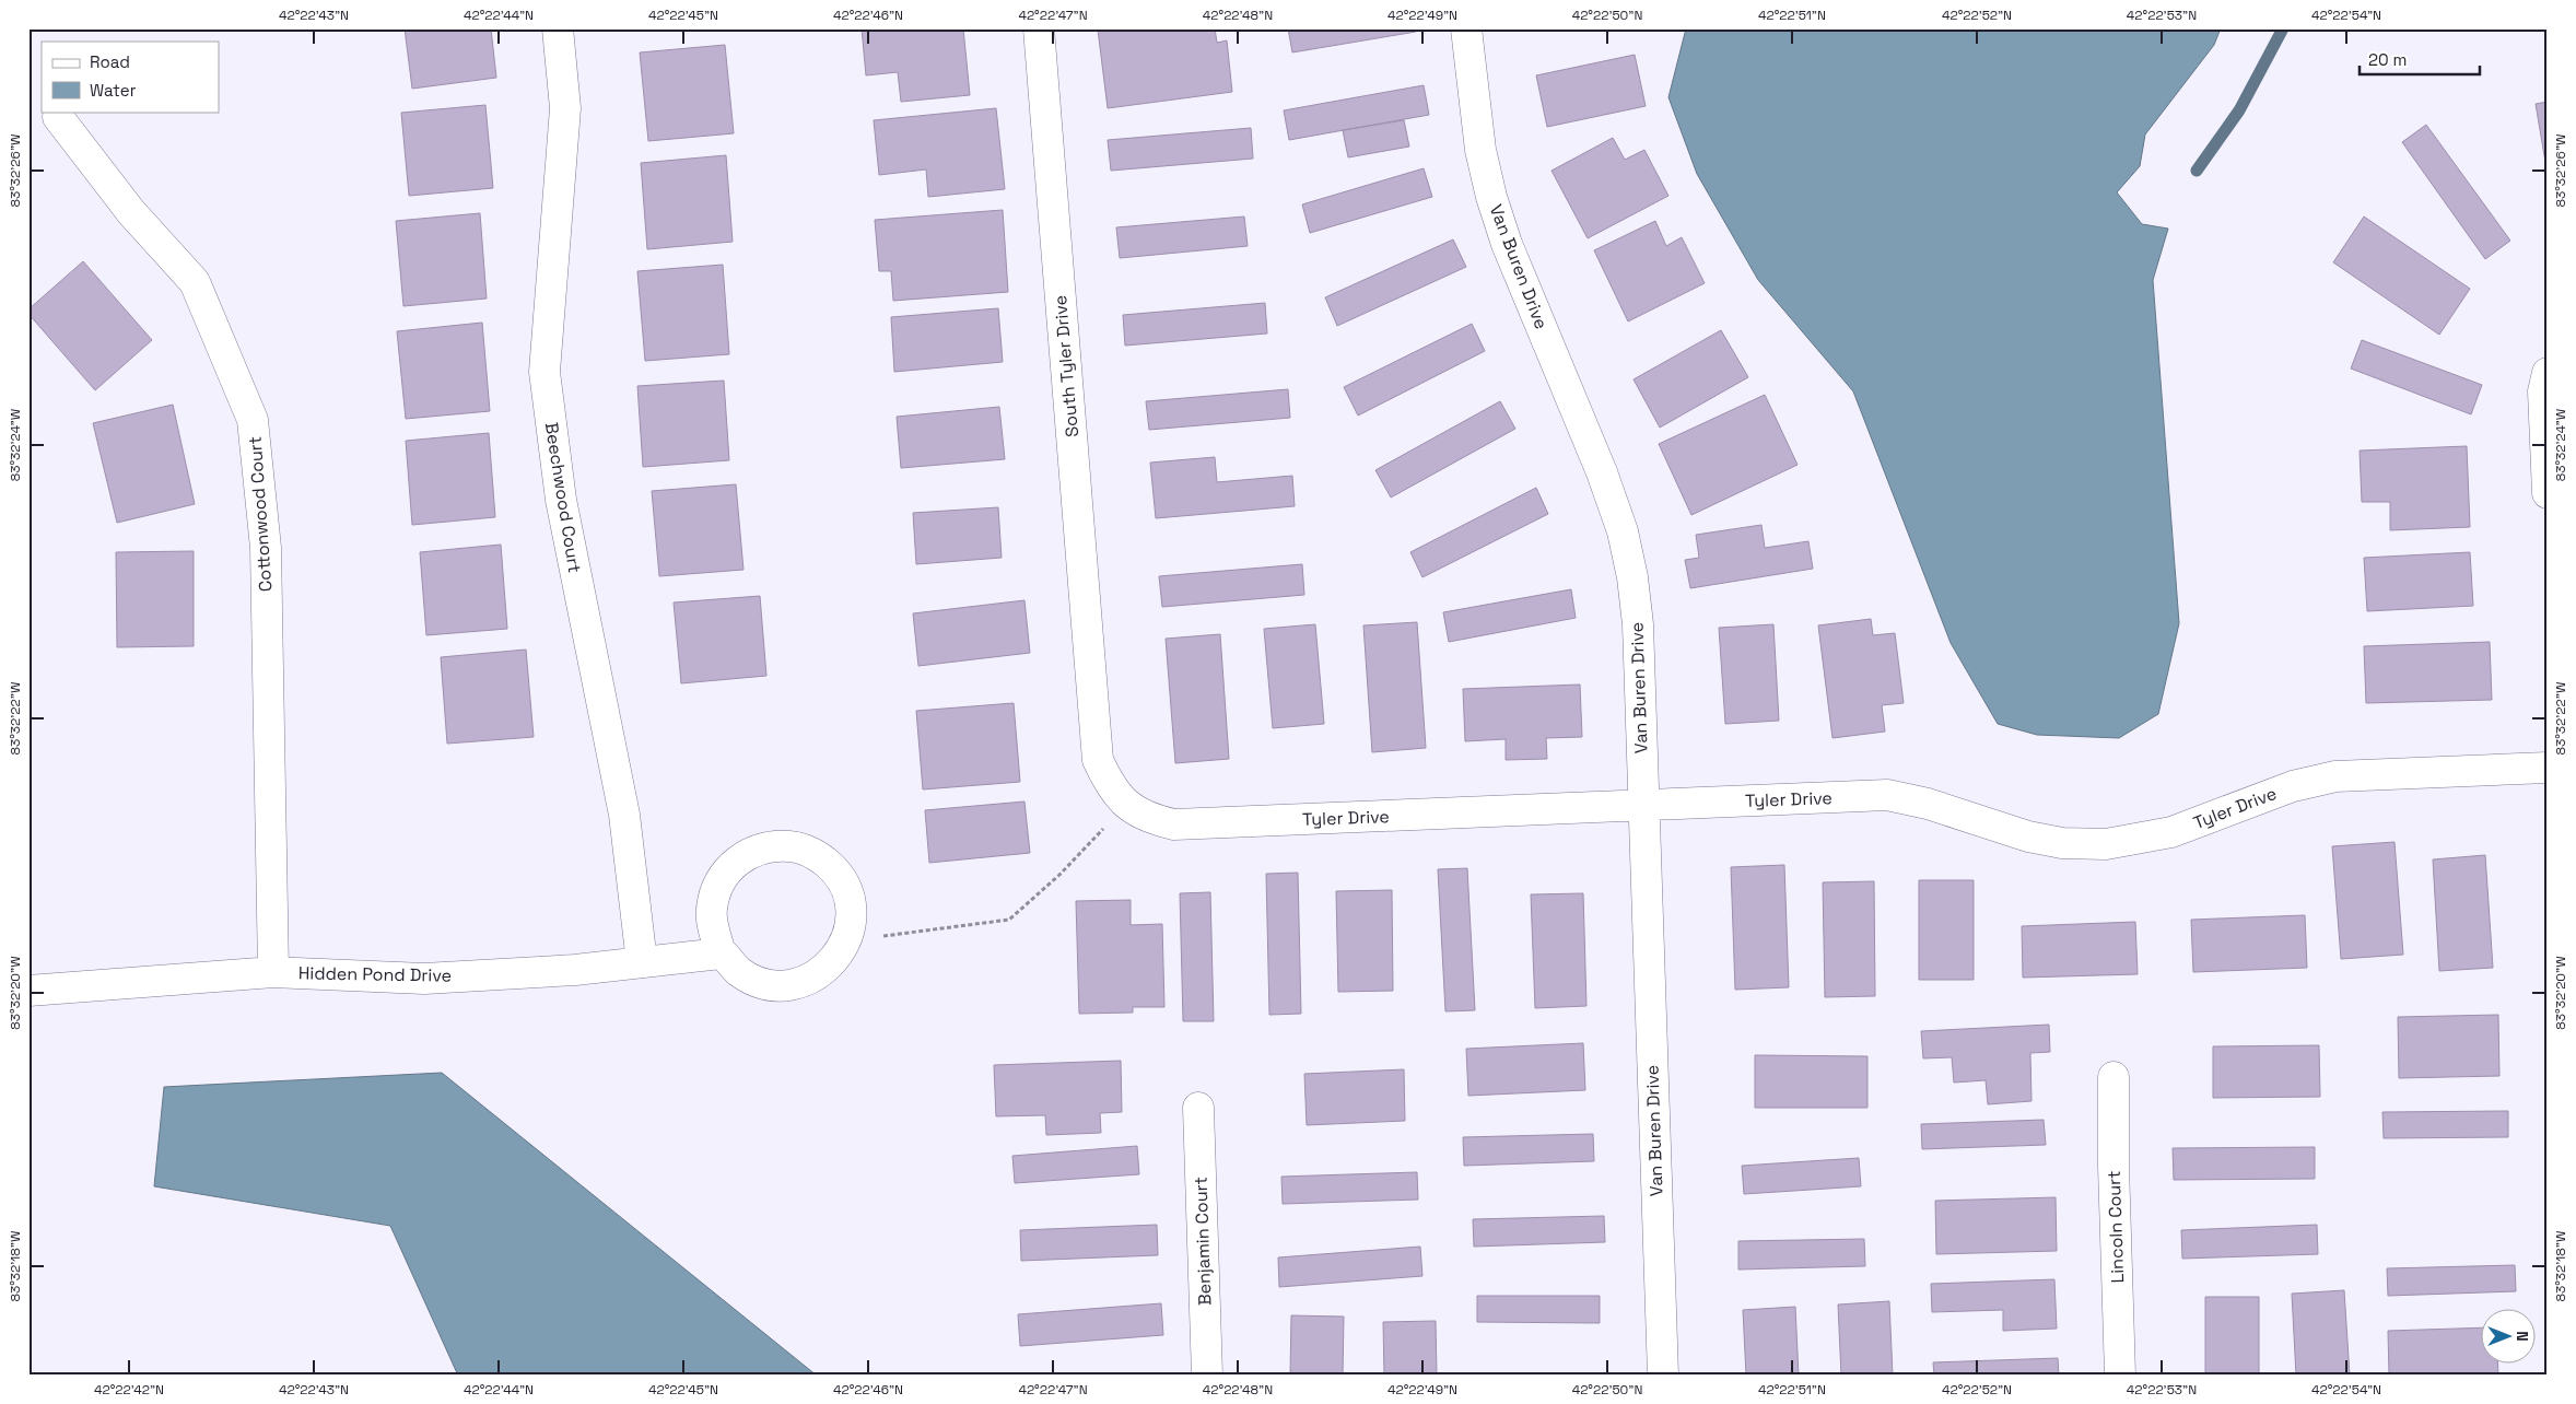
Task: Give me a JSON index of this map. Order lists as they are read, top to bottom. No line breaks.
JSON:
{"streets":{"street":["Van Buren Drive","South Tyler Drive","Beechwood Court","Cottonwood Court","Tyler Drive","Hidden Pond Drive","Lincoln Court","Benjamin Court"]},"crossings":[["Van Buren Drive","Tyler Drive"],["South Tyler Drive","Tyler Drive"],["Beechwood Court","Hidden Pond Drive"],["Cottonwood Court","Hidden Pond Drive"]],"legend":["Road","Water"],"scale_bar":"20 m","north":"right","coordinates":["42°22'43\"N","42°22'44\"N","42°22'45\"N","42°22'46\"N","42°22'47\"N","42°22'48\"N","42°22'49\"N","42°22'50\"N","42°22'51\"N","42°22'52\"N","42°22'53\"N","42°22'54\"N","83°32'26\"W","83°32'24\"W","83°32'22\"W","83°32'20\"W","83°32'18\"W","42°22'42\"N"]}
